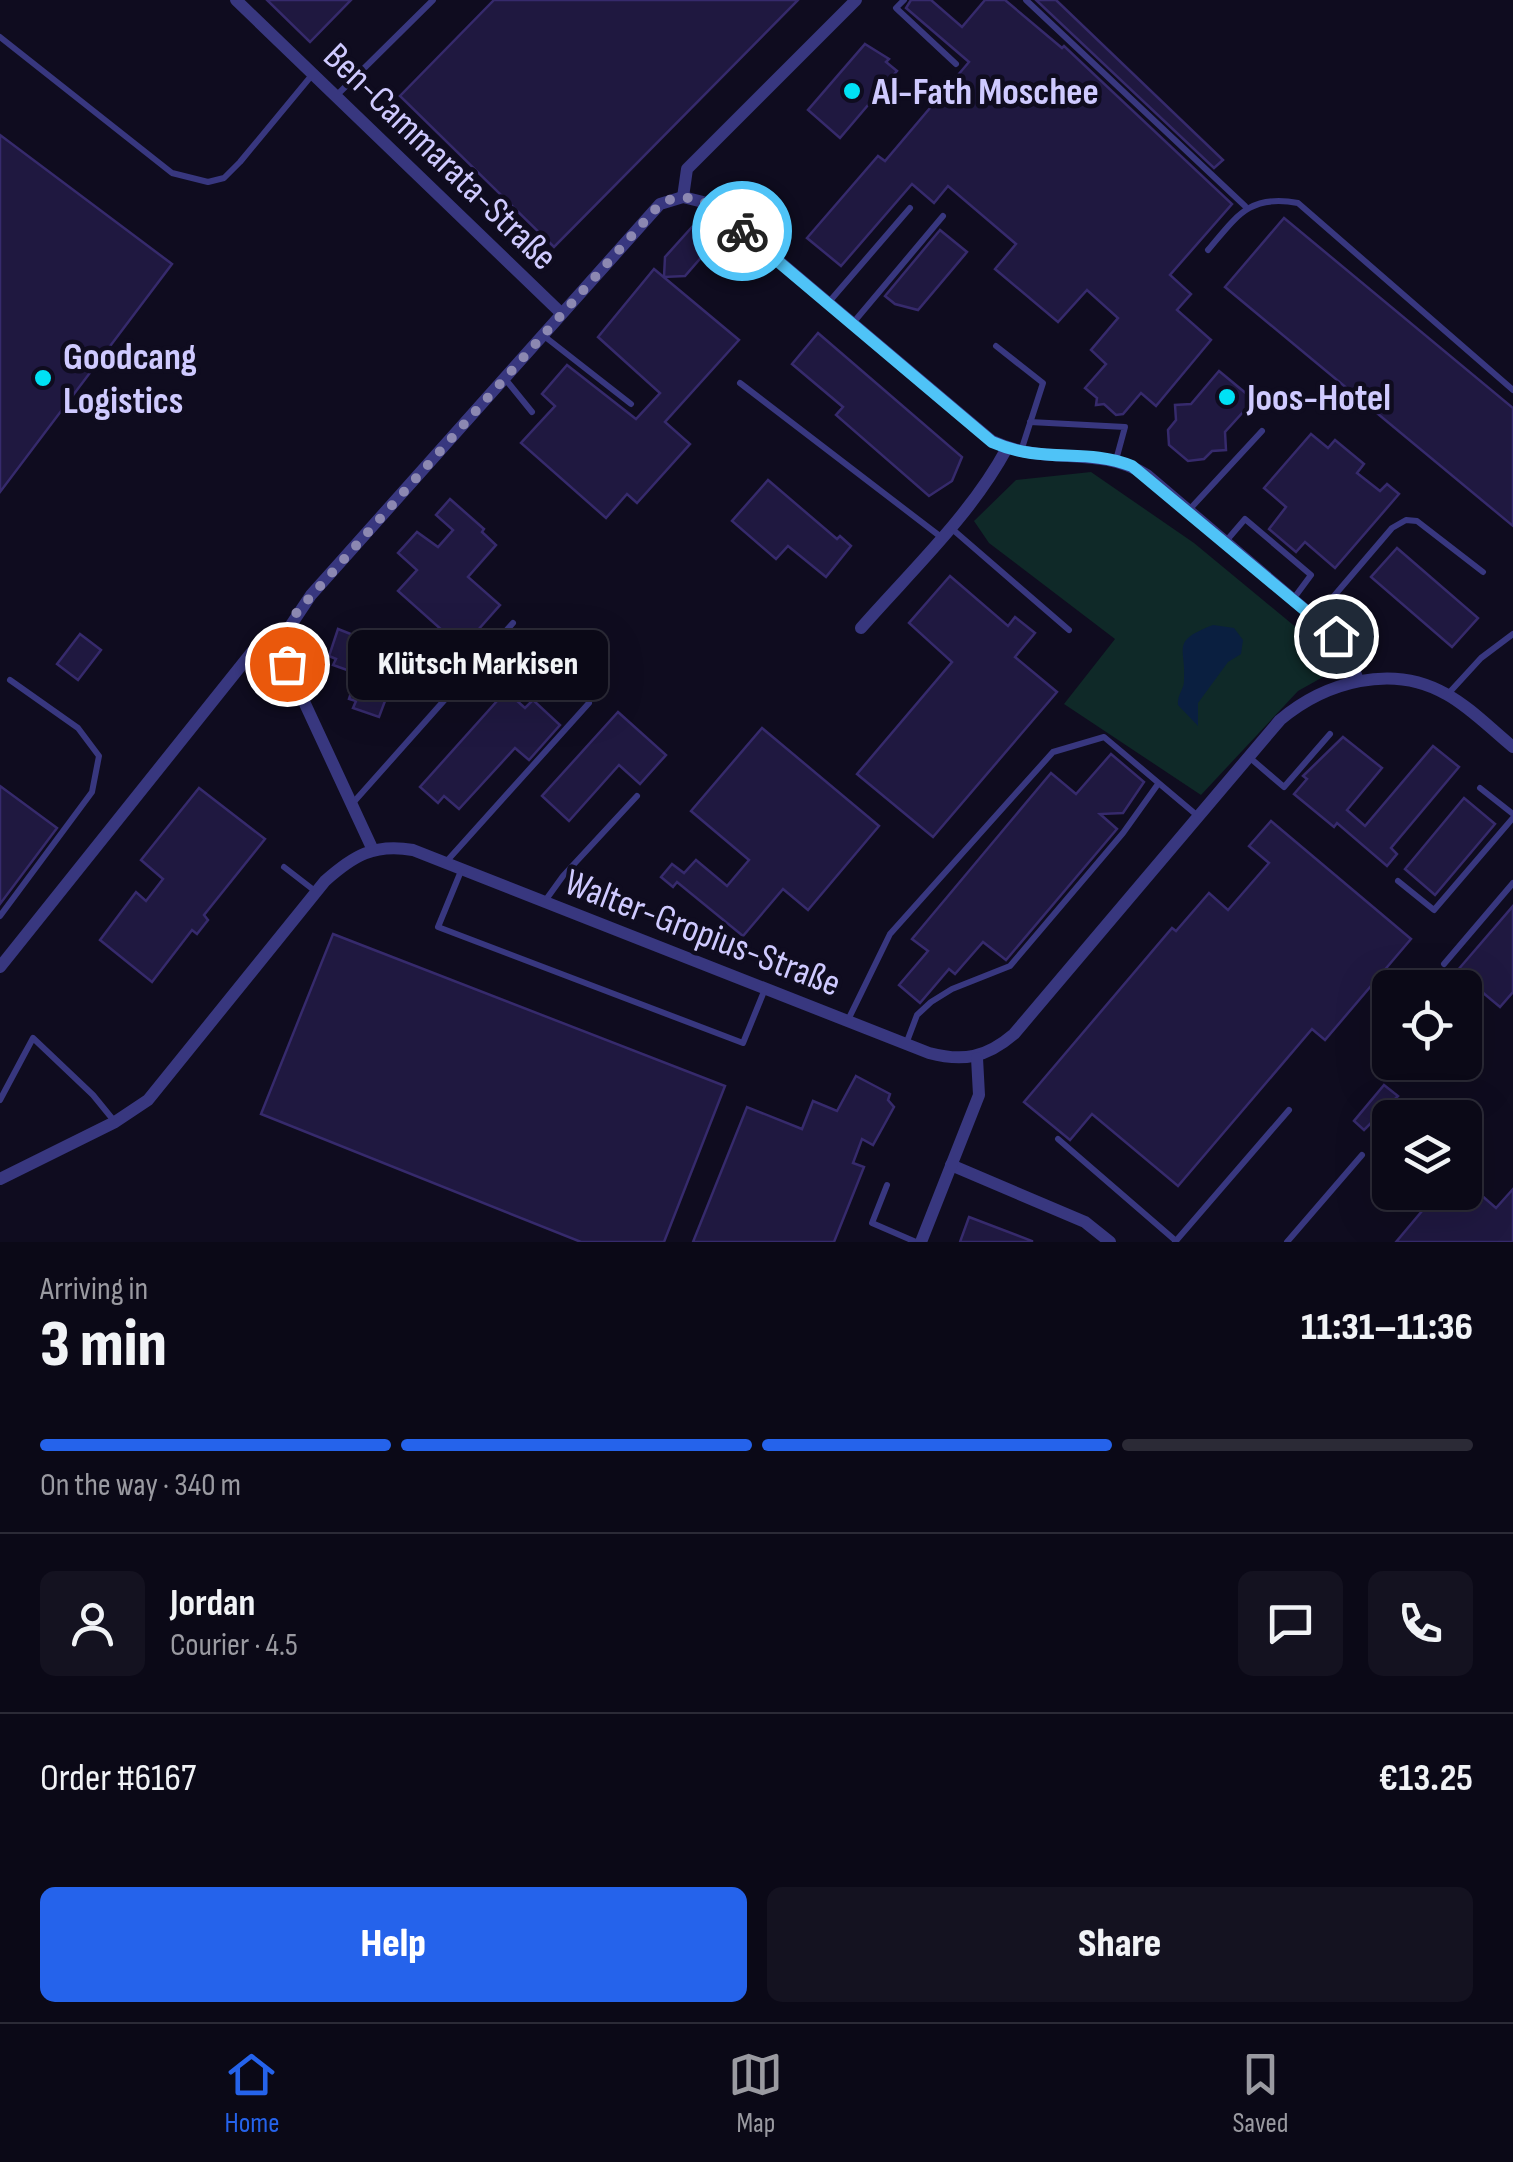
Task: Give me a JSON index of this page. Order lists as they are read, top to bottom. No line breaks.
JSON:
{"streets":{"street":["Ben-Cammarata-Straße","Walter-Gropius-Straße"]},"places":["Al-Fath Moschee","Goodcang Logistics","Joos-Hotel","Klütsch Markisen"],"page":{"bubble":"Klütsch Markisen","heading":["3 min","Arriving in","11:31–11:36"],"panel":["Jordan","Courier · 4.5","Order #6167","€13.25"],"bar":"On the way · 340 m","buttons":["Help","Share"],"tabs":["Home","Map","Saved"]}}
